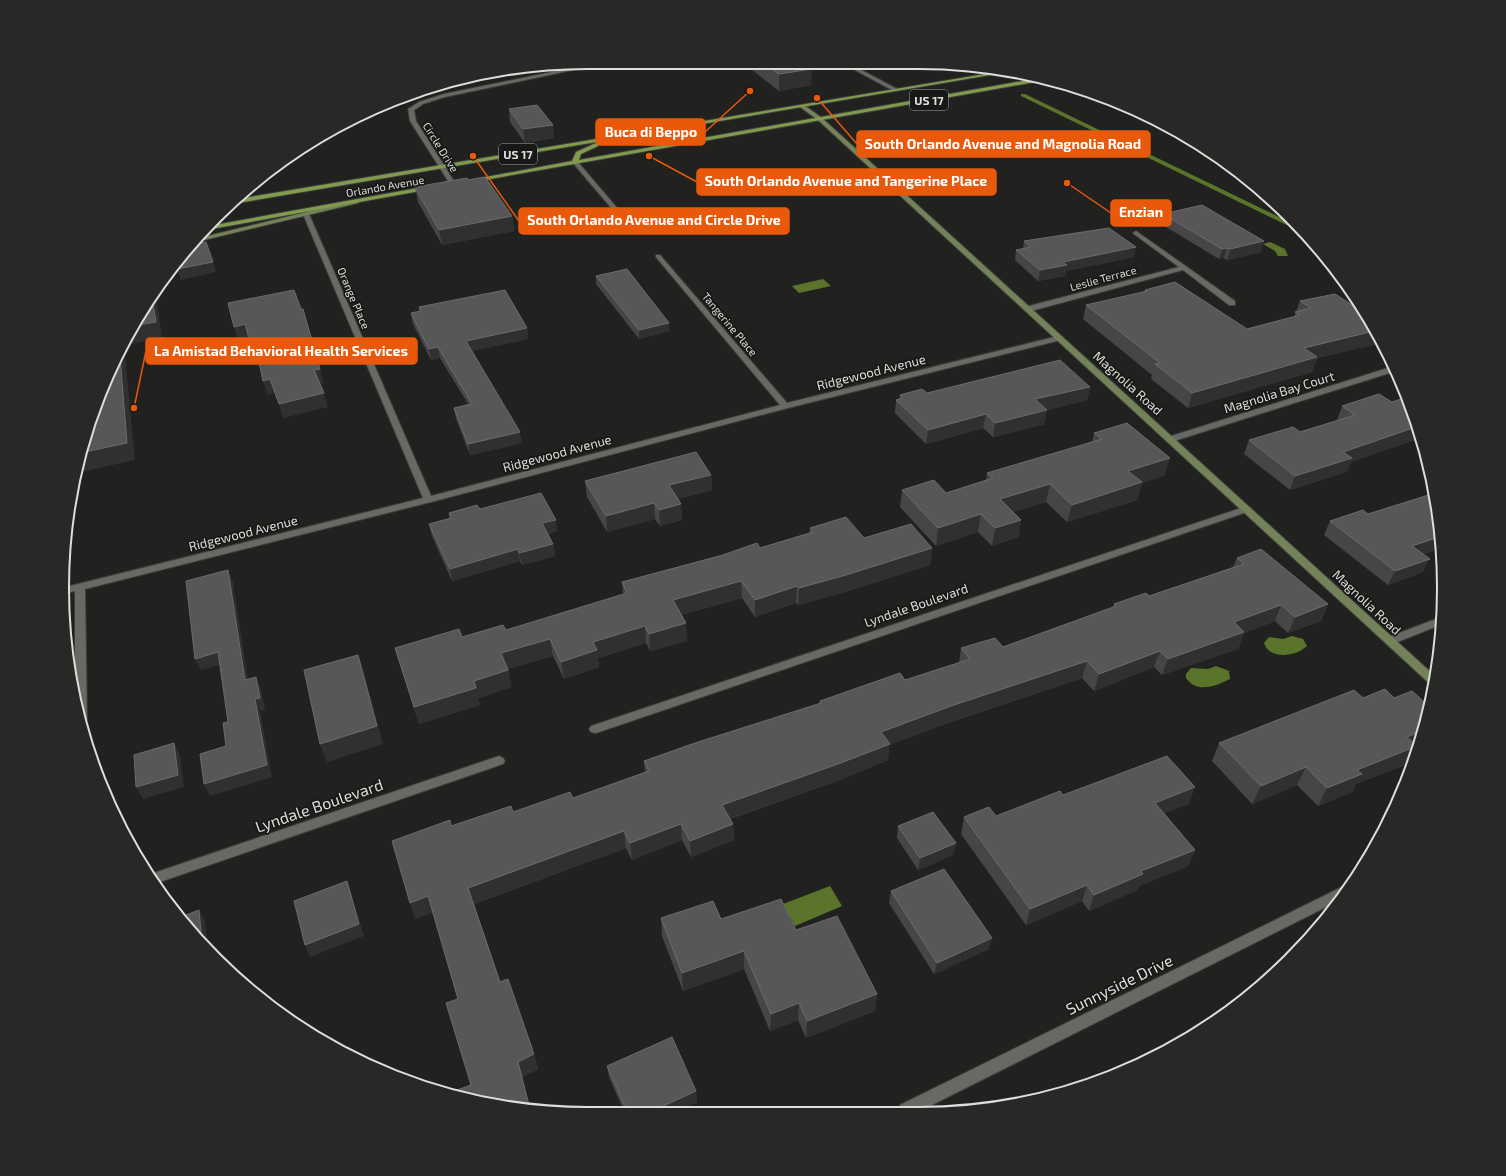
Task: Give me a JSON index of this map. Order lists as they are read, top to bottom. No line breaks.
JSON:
{"streets":{"main road":["US 17","Orlando Avenue"],"street":["Circle Drive","Leslie Terrace","Orange Place","Tangerine Place","Ridgewood Avenue","Magnolia Road","Magnolia Bay Court","Lyndale Boulevard","Sunnyside Drive"]},"crossings":[["US 17","Magnolia Road"],["Circle Drive","Orlando Avenue"],["Orlando Avenue","Magnolia Road"],["Leslie Terrace","Magnolia Road"],["Orange Place","Ridgewood Avenue"],["Tangerine Place","Ridgewood Avenue"],["Ridgewood Avenue","Magnolia Road"],["Magnolia Road","Magnolia Bay Court"],["Magnolia Road","Lyndale Boulevard"]],"places":["Buca di Beppo","South Orlando Avenue and Magnolia Road","South Orlando Avenue and Circle Drive","South Orlando Avenue and Tangerine Place","Enzian","La Amistad Behavioral Health Services"]}
